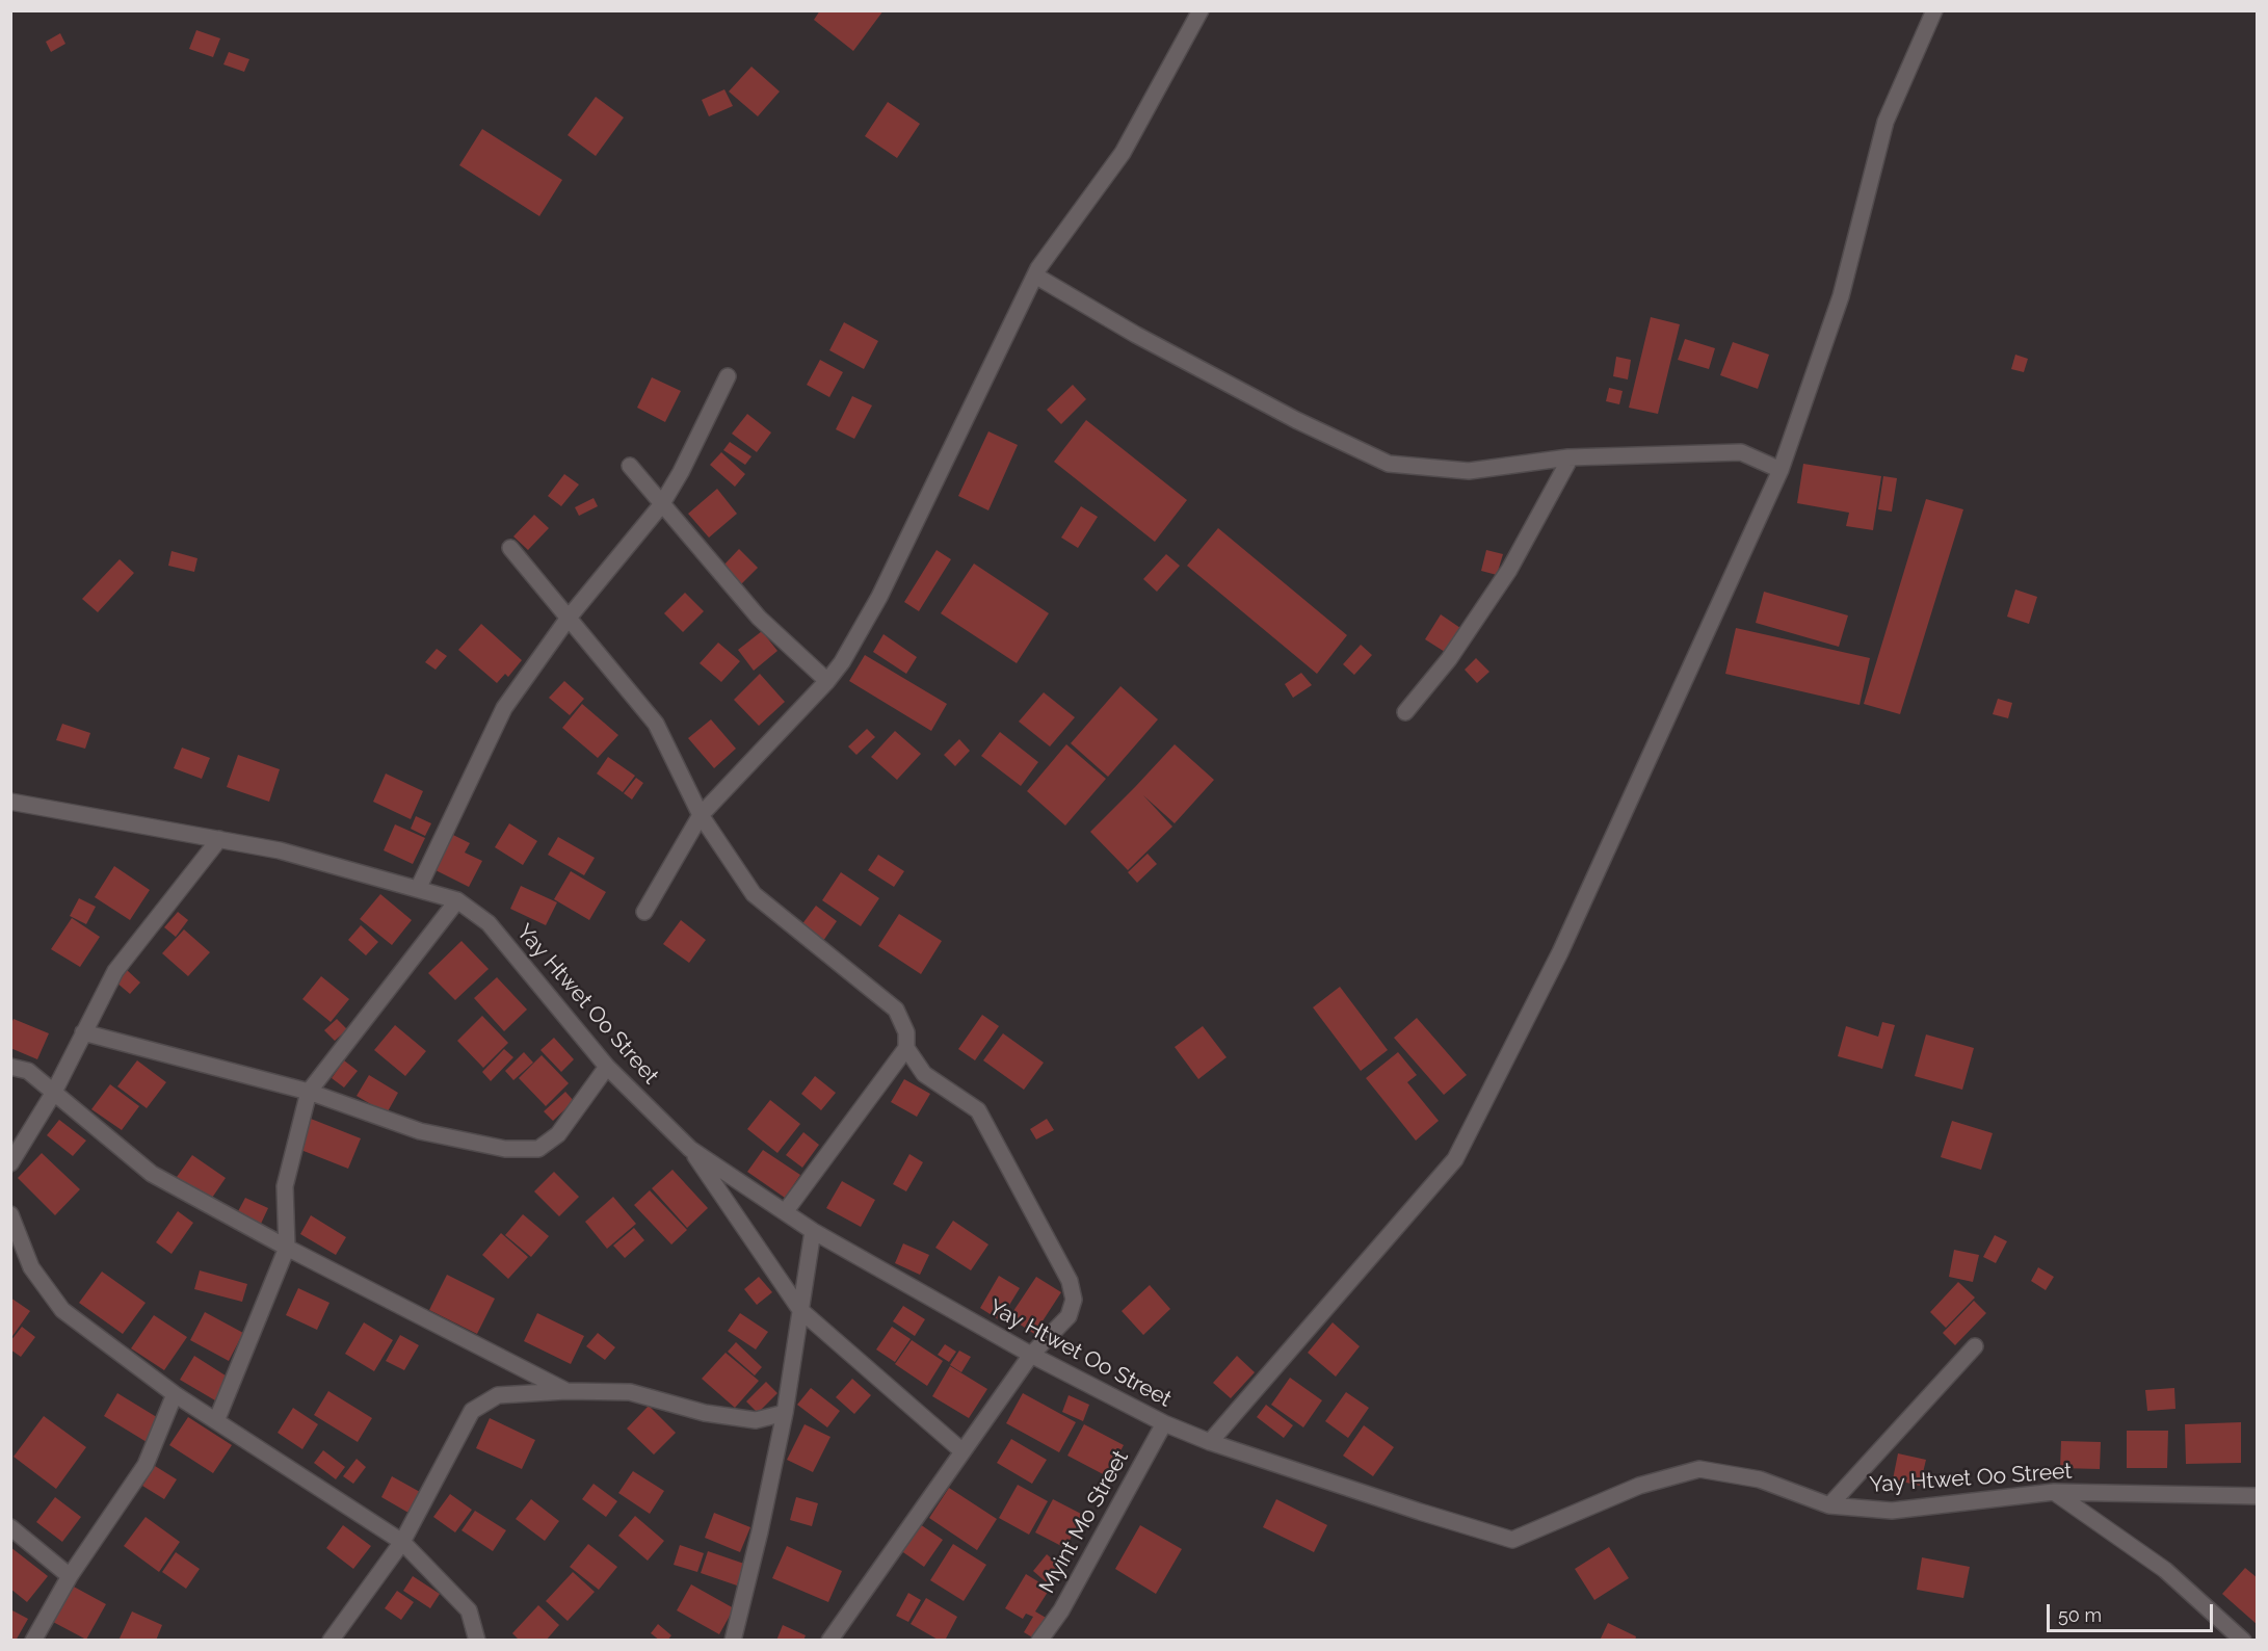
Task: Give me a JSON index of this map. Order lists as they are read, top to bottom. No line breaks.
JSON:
{"streets":{"street":["Yay Htwet Oo Street","Myint Mo Street"]},"crossings":[["Yay Htwet Oo Street","Myint Mo Street"]],"scale_bar":"50 m"}
